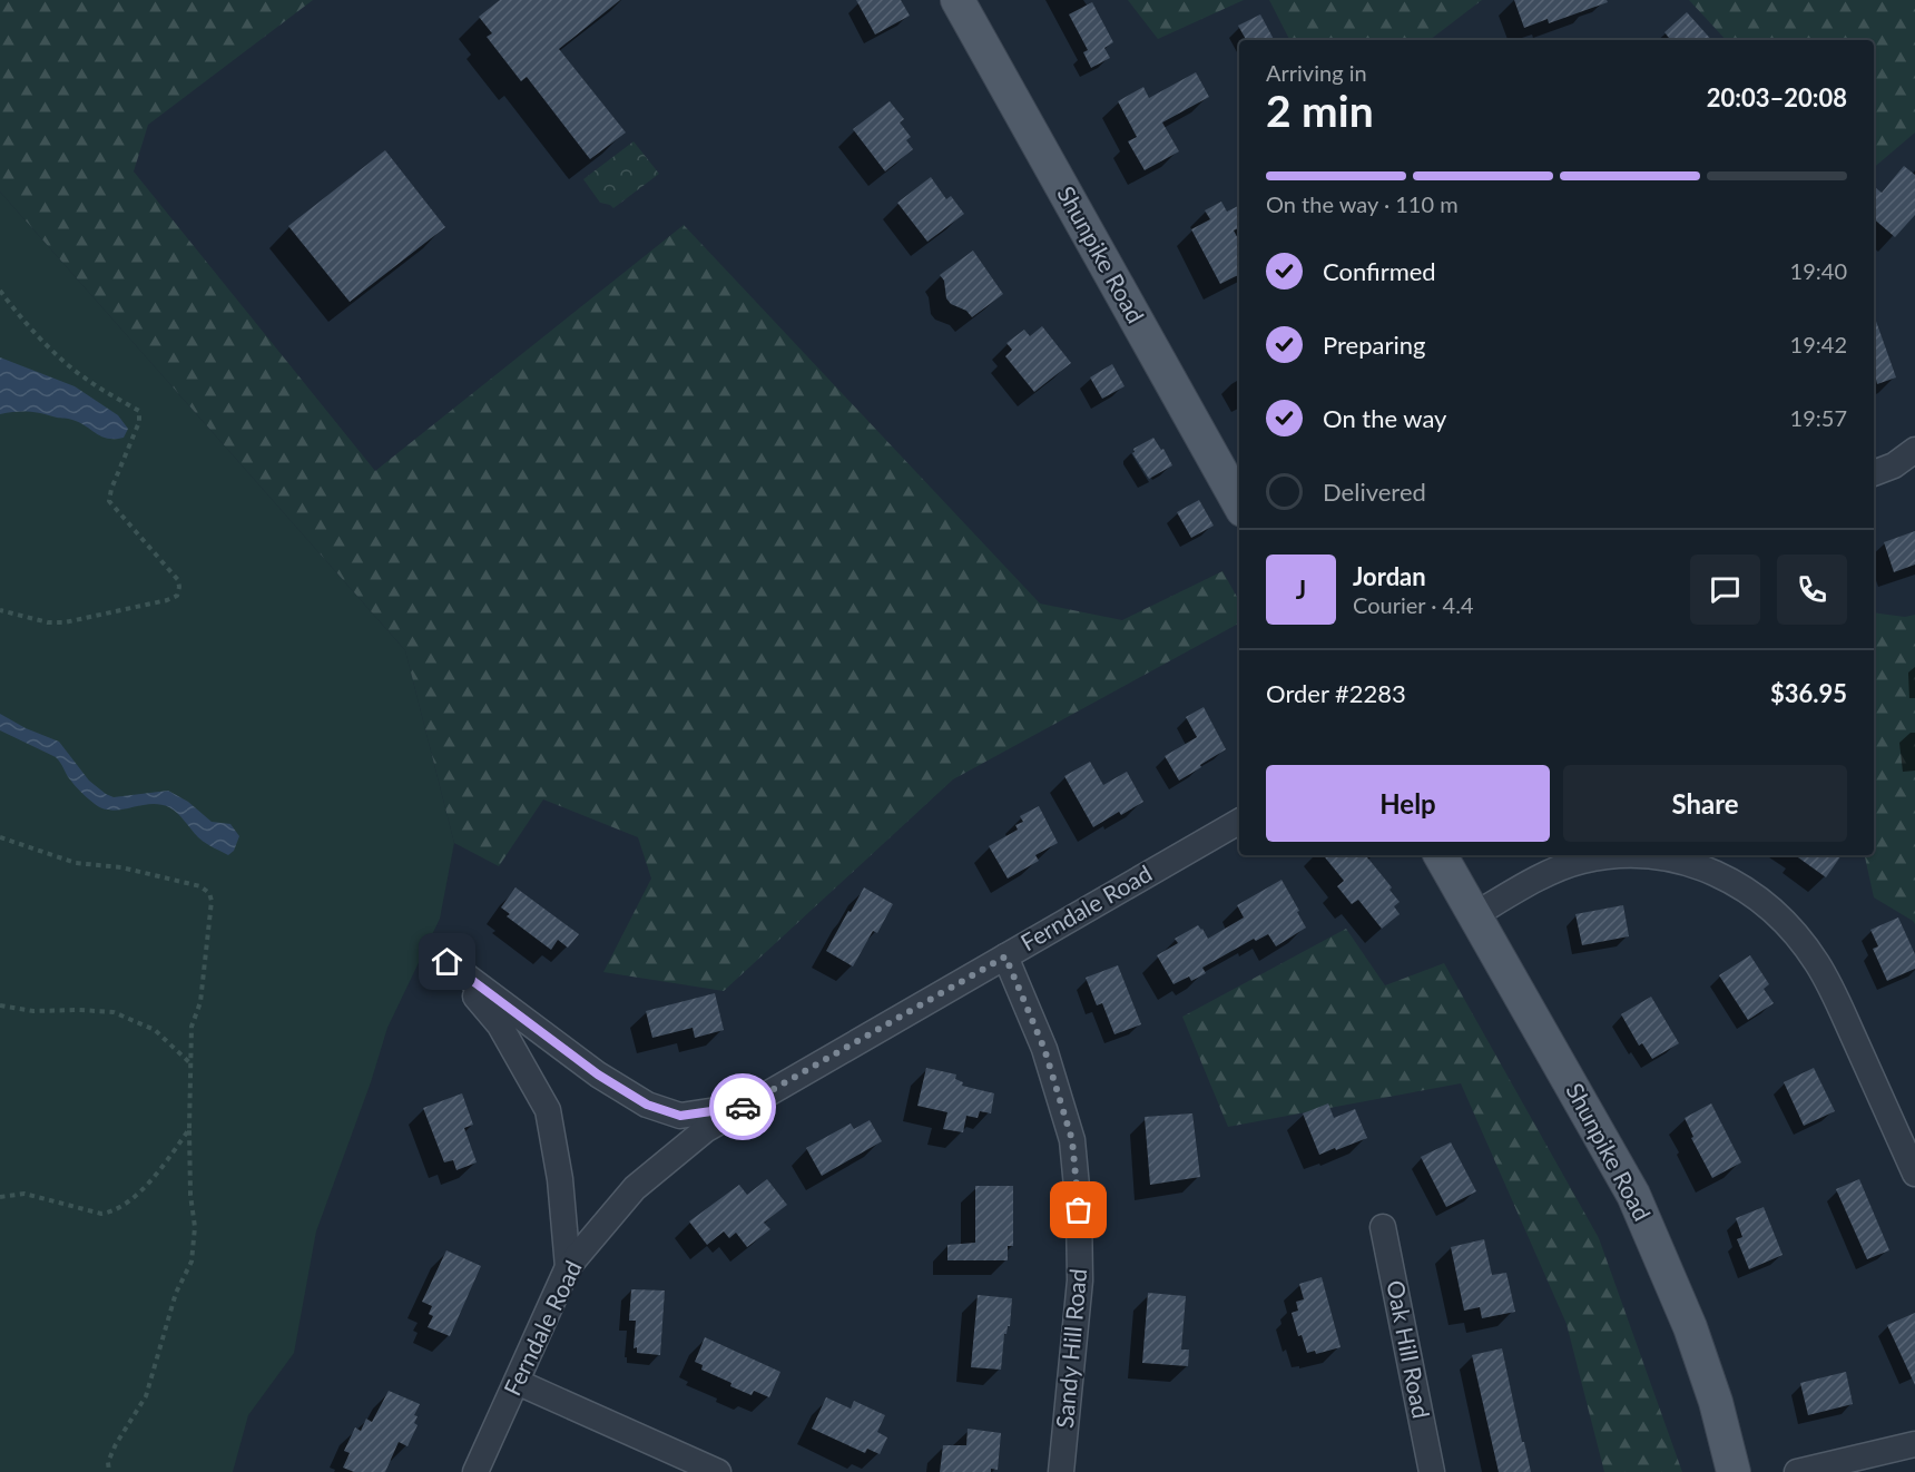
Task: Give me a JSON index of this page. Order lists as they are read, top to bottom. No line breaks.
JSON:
{"streets":{"main road":["Shunpike Road"],"street":["Ferndale Road","Sandy Hill Road","Oak Hill Road"]},"crossings":[["Ferndale Road","Sandy Hill Road"]],"page":{"heading":["2 min","Arriving in","20:03–20:08"],"panel":["Jordan","Courier · 4.4","Order #2283","$36.95"],"bar":"On the way · 110 m","list":[["Confirmed","19:40"],["Preparing","19:42"],["On the way","19:57"],"Delivered"],"round":"J","buttons":["Help","Share"]}}
